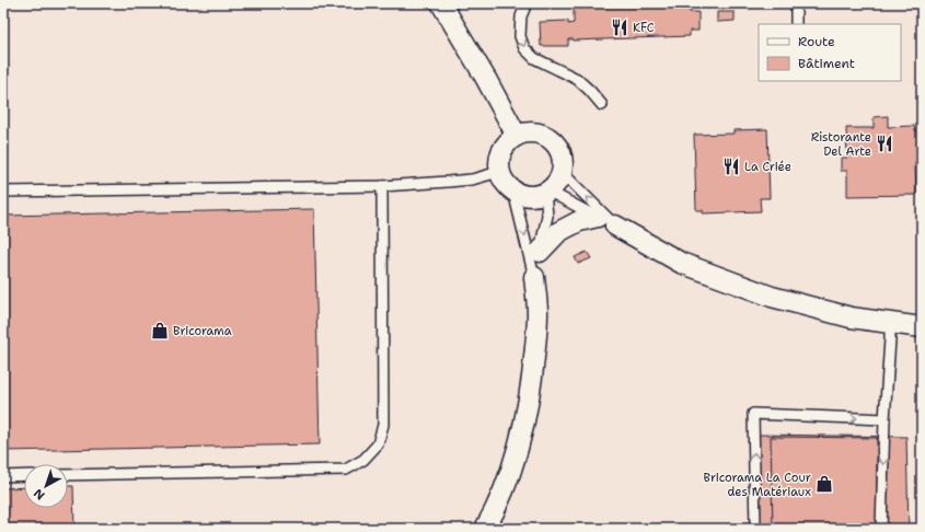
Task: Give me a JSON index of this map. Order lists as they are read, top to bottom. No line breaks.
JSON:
{"places":{"restaurant":["KFC","Ristorante Del Arte","La Criée"],"shop":["Bricorama","Bricorama La Cour des Matériaux"]},"legend":["Route","Bâtiment"],"north":"bottom left"}
